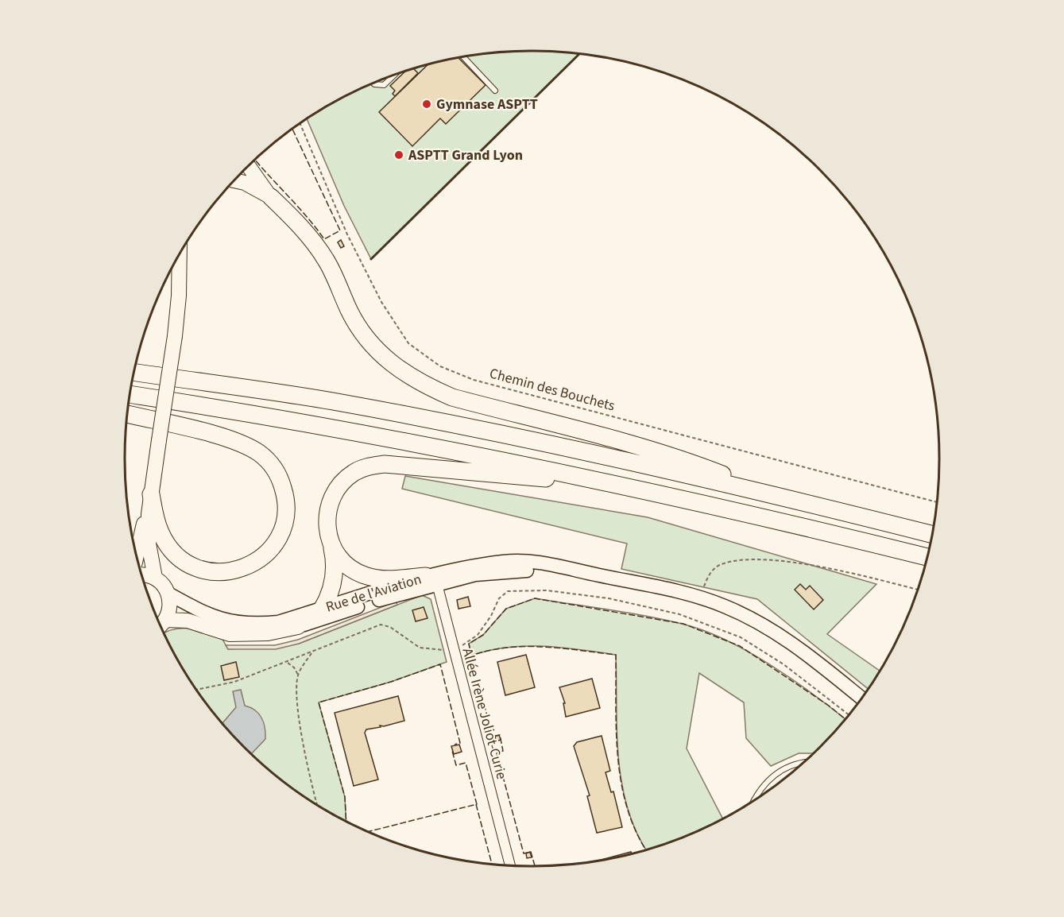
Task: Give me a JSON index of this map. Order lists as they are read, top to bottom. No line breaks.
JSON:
{"streets":{"main road":["Rue de l'Aviation"],"street":["Allée Irène Joliot-Curie"],"path":["Chemin des Bouchets"]},"crossings":[["Rue de l'Aviation","Allée Irène Joliot-Curie"]],"places":["Gymnase ASPTT","ASPTT Grand Lyon"]}
